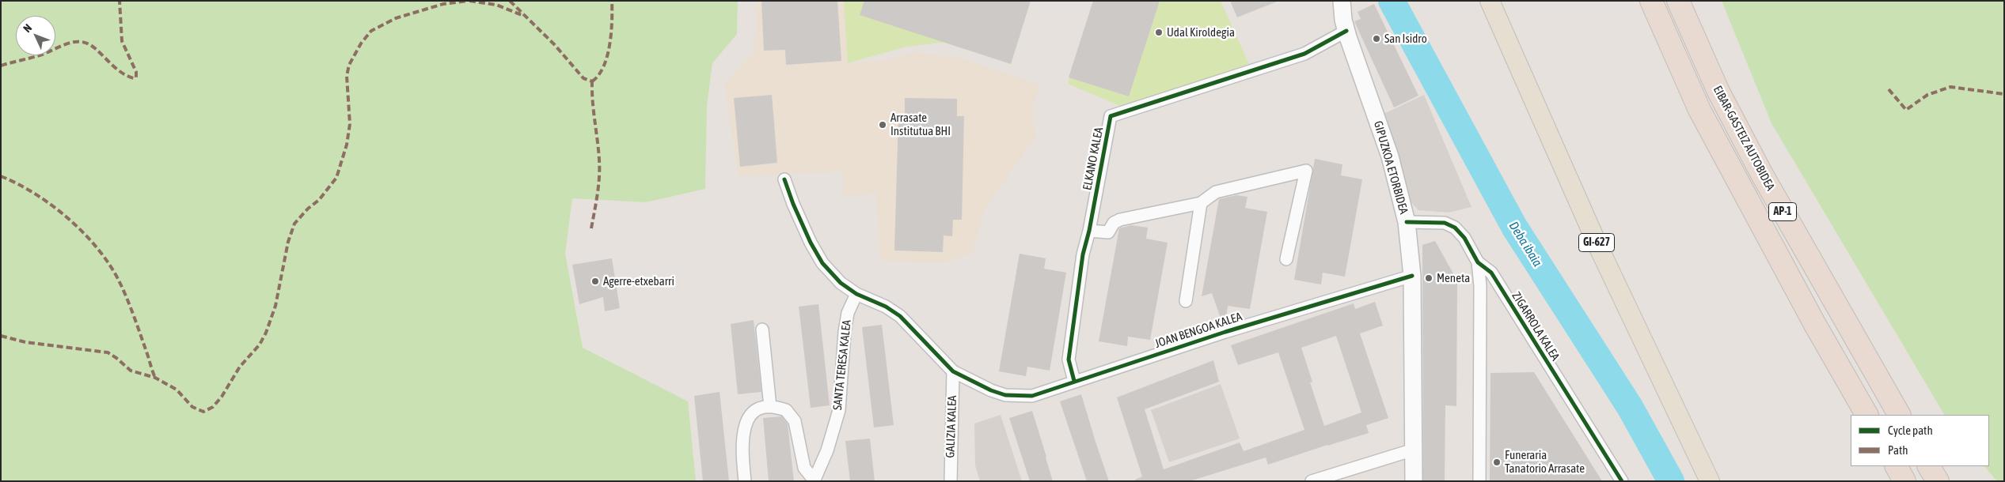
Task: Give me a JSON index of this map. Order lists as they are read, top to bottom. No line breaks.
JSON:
{"streets":{"highway":["EIBAR-GASTEIZ AUTOBIDEA","AP-1"],"main road":["GI-627"],"street":["ELKANO KALEA","GIPUZKOA ETORBIDEA","ZIGARROLA KALEA","JOAN BENGOA KALEA","SANTA TERESA KALEA","GALIZIA KALEA"]},"crossings":[["ELKANO KALEA","GIPUZKOA ETORBIDEA"],["ELKANO KALEA","JOAN BENGOA KALEA"],["GIPUZKOA ETORBIDEA","ZIGARROLA KALEA"],["GIPUZKOA ETORBIDEA","JOAN BENGOA KALEA"],["JOAN BENGOA KALEA","SANTA TERESA KALEA"],["JOAN BENGOA KALEA","GALIZIA KALEA"]],"water":["Deba ibaia"],"places":["Udal Kiroldegia","San Isidro","Arrasate Institutua BHI","Meneta","Agerre-etxebarri","Funeraria Tanatorio Arrasate"],"legend":["Cycle path","Path"],"north":"top left"}
